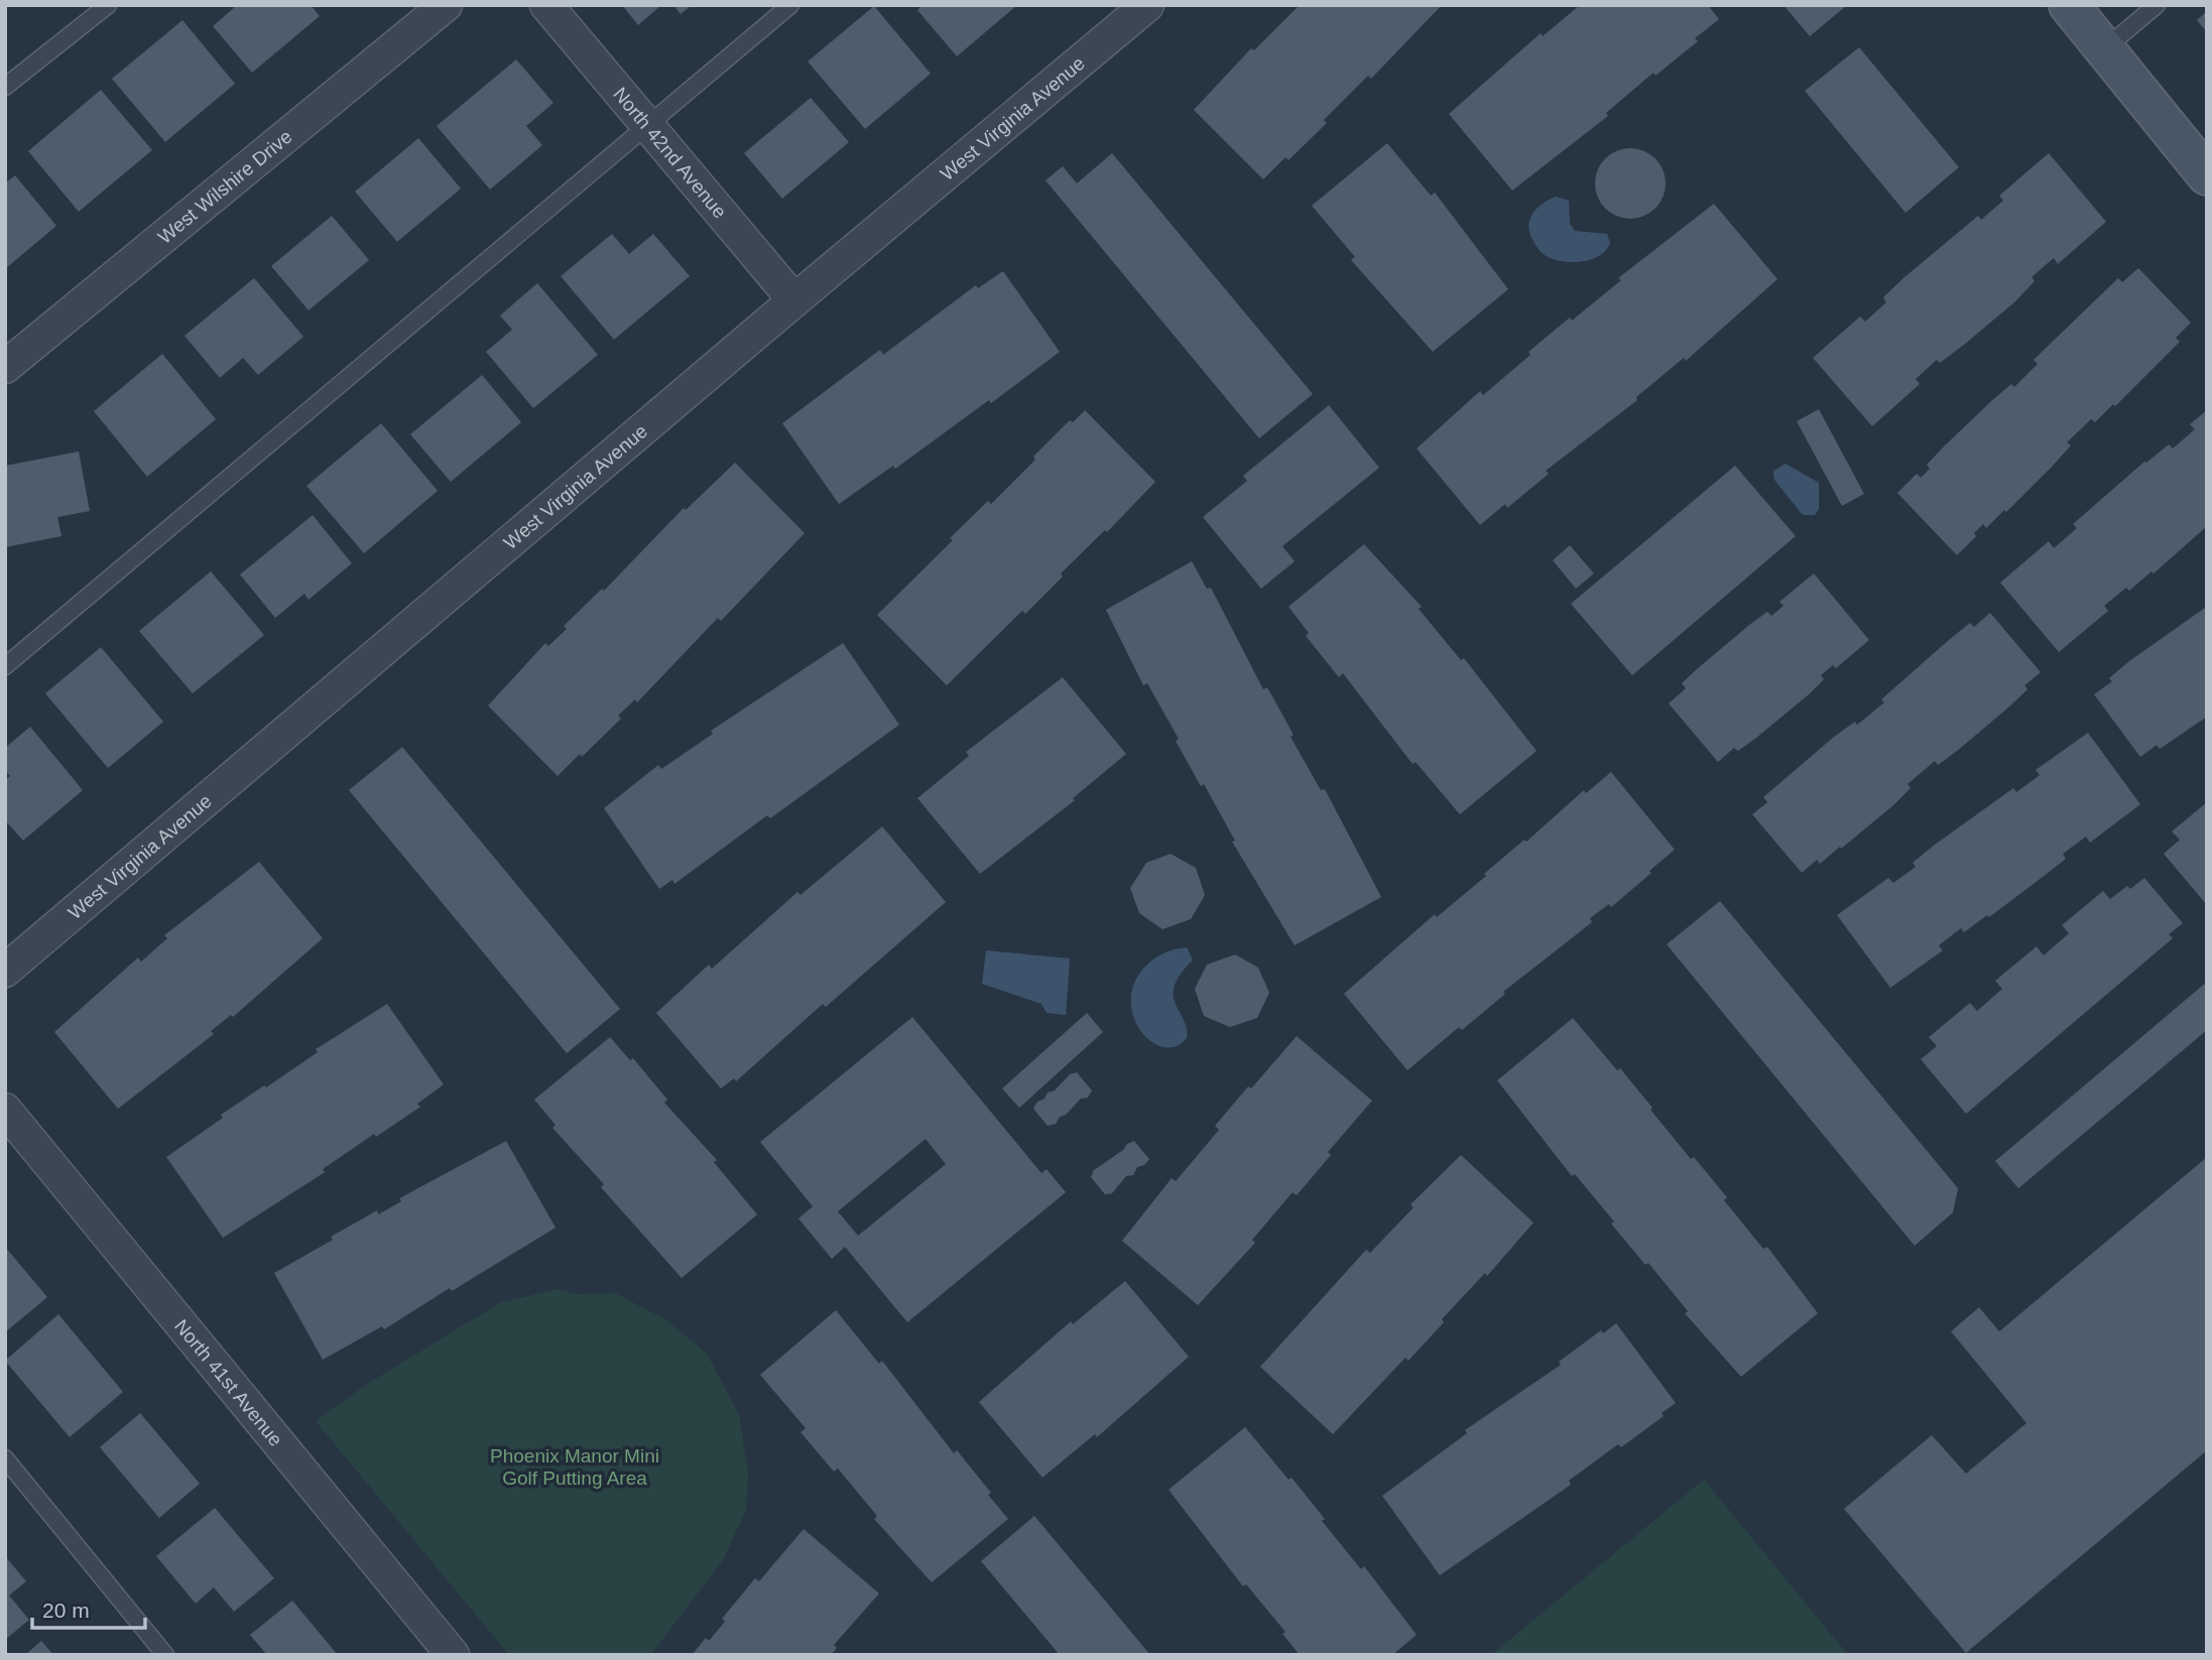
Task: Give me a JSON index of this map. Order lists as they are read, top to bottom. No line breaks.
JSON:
{"streets":{"street":["West Virginia Avenue","North 42nd Avenue","West Wilshire Drive","North 41st Avenue"]},"crossings":[["West Virginia Avenue","North 42nd Avenue"]],"parks":["Phoenix Manor Mini Golf Putting Area"],"scale_bar":"20 m"}
